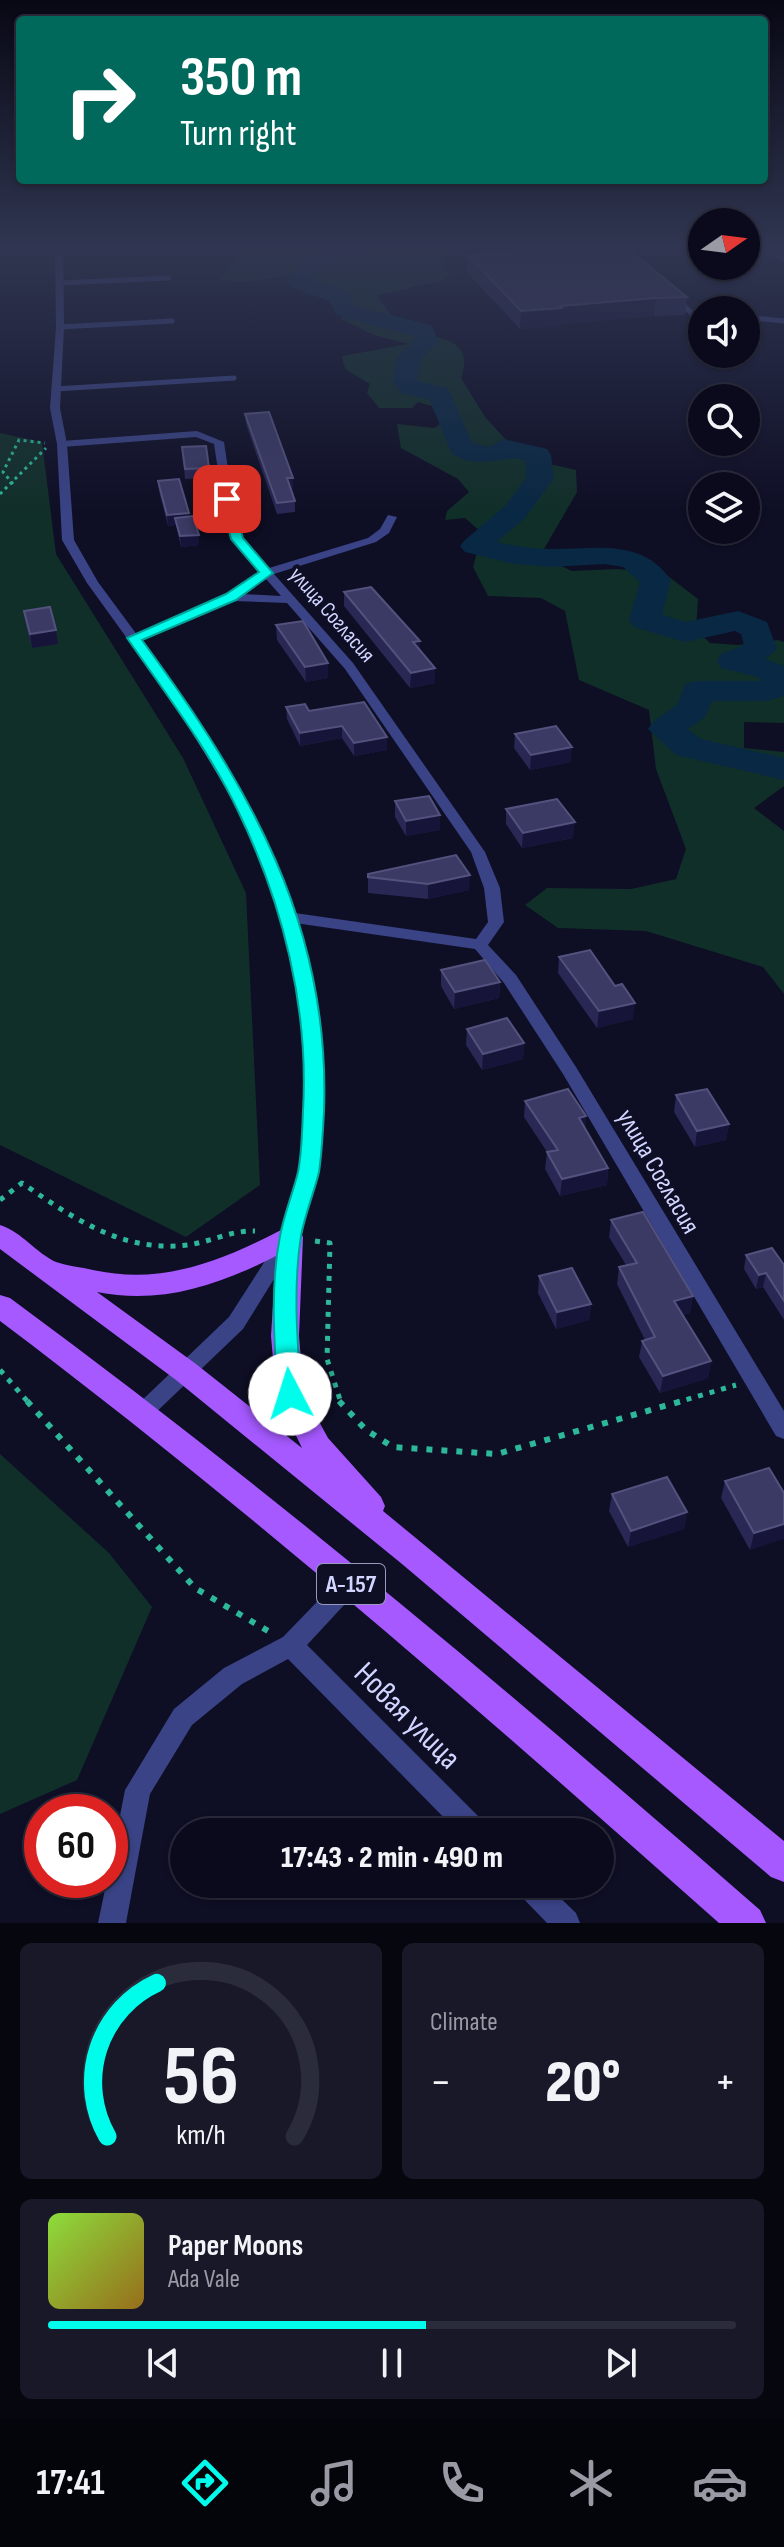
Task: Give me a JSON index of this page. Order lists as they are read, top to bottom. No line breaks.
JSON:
{"streets":{"main road":["А-157"],"street":["улица Согласия","Новая улица"]},"north":"right","page":{"turn":["350 m","Turn right"],"limit":"60","trip":"17:43 · 2 min · 490 m","tile":"Climate","heat":["−","20°","+"],"song":["Paper Moons","Ada Vale"],"tabs":"17:41","gauge":["56","km/h"]}}
